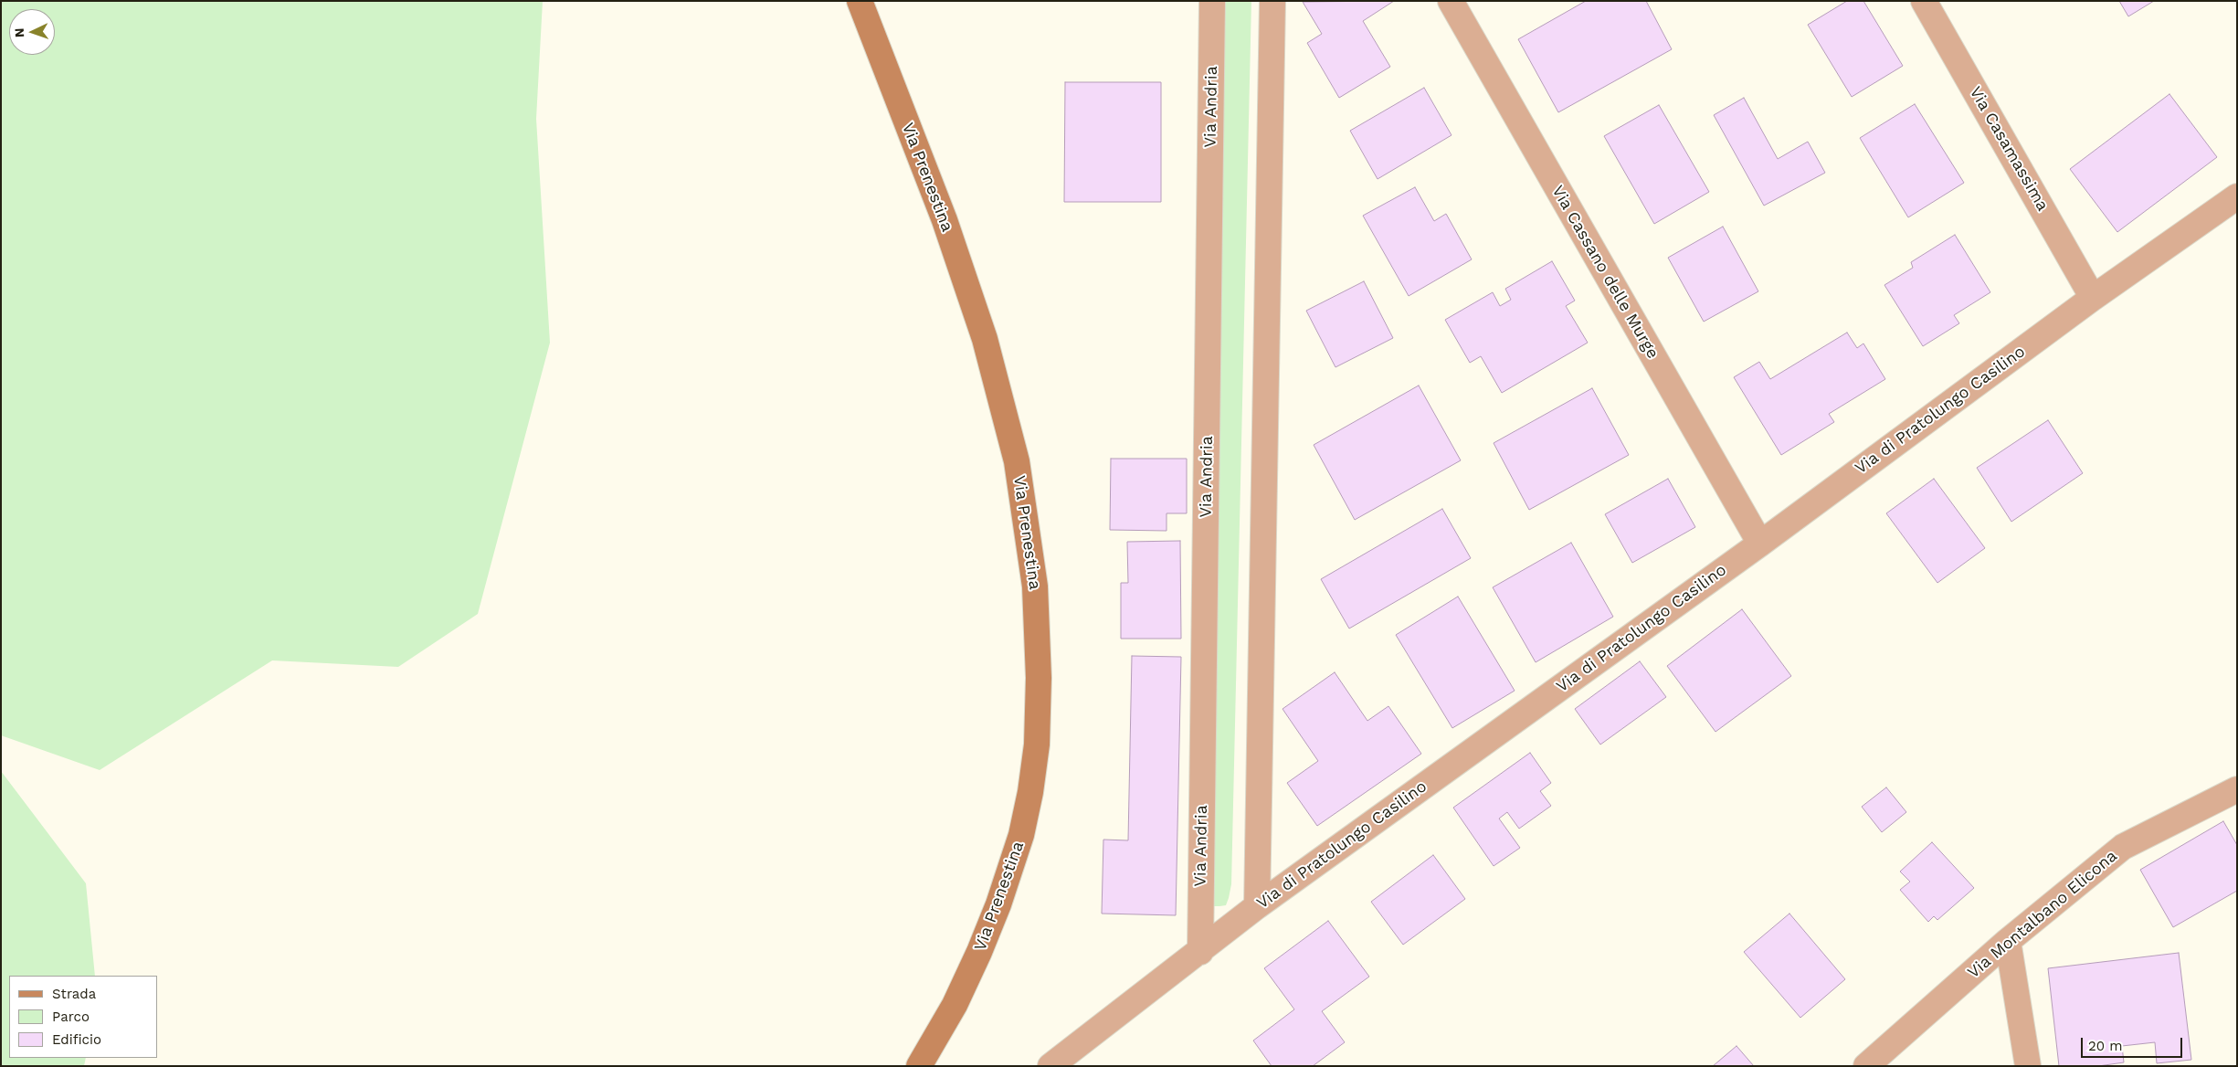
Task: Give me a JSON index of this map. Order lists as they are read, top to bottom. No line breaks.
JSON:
{"streets":{"main road":["Via Prenestina"],"street":["Via Andria","Via Casamassima","Via Cassano delle Murge","Via di Pratolungo Casilino","Via Montalbano Elicona"]},"crossings":[["Via Andria","Via di Pratolungo Casilino"],["Via Casamassima","Via di Pratolungo Casilino"],["Via Cassano delle Murge","Via di Pratolungo Casilino"]],"legend":["Strada","Parco","Edificio"],"scale_bar":"20 m","north":"left"}
